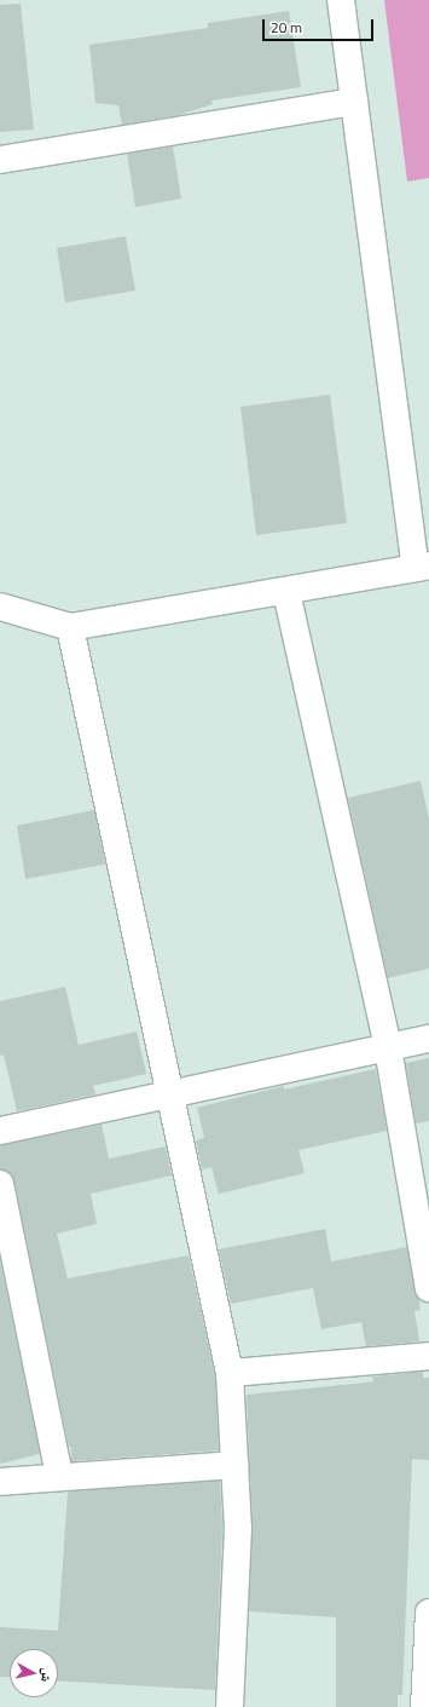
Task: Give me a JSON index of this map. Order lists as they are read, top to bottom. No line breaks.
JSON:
{"scale_bar":"20 m","north":"right"}
